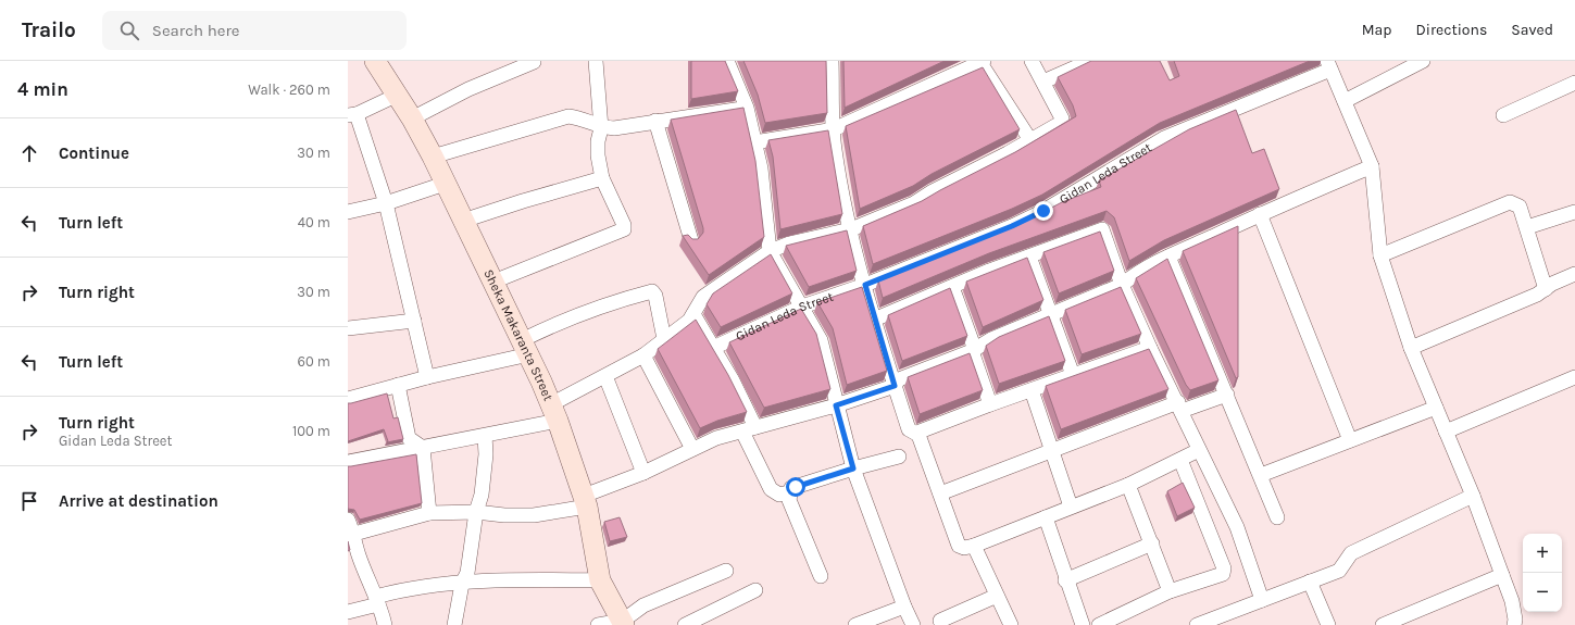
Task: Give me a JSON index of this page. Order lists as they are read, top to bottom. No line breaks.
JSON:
{"streets":{"street":["Gidan Leda Street","Sheka Makaranta Street"]},"page":{"header":"Trailo","search":"Search here","nav":["Map","Directions","Saved"],"heading":["4 min","Walk · 260 m"],"list":[["Continue","30 m"],["Turn left","40 m"],["Turn right","30 m"],["Turn left","60 m"],["Turn right","Gidan Leda Street","100 m"],"Arrive at destination"],"map_buttons":["+","−"]}}
